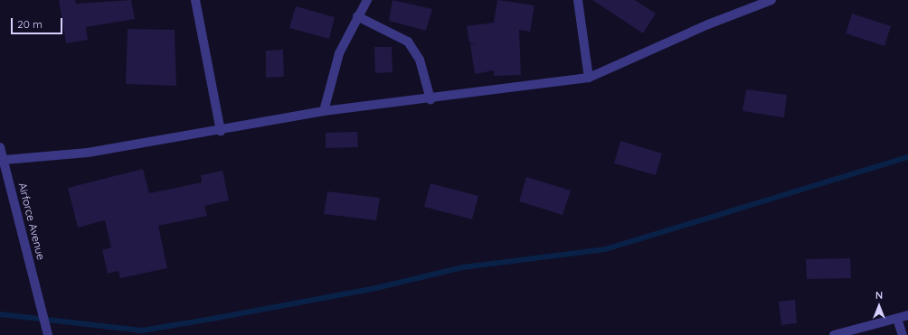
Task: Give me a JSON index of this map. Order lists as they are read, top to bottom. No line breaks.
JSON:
{"streets":{"street":["Airforce Avenue"]},"scale_bar":"20 m","north":"top"}
